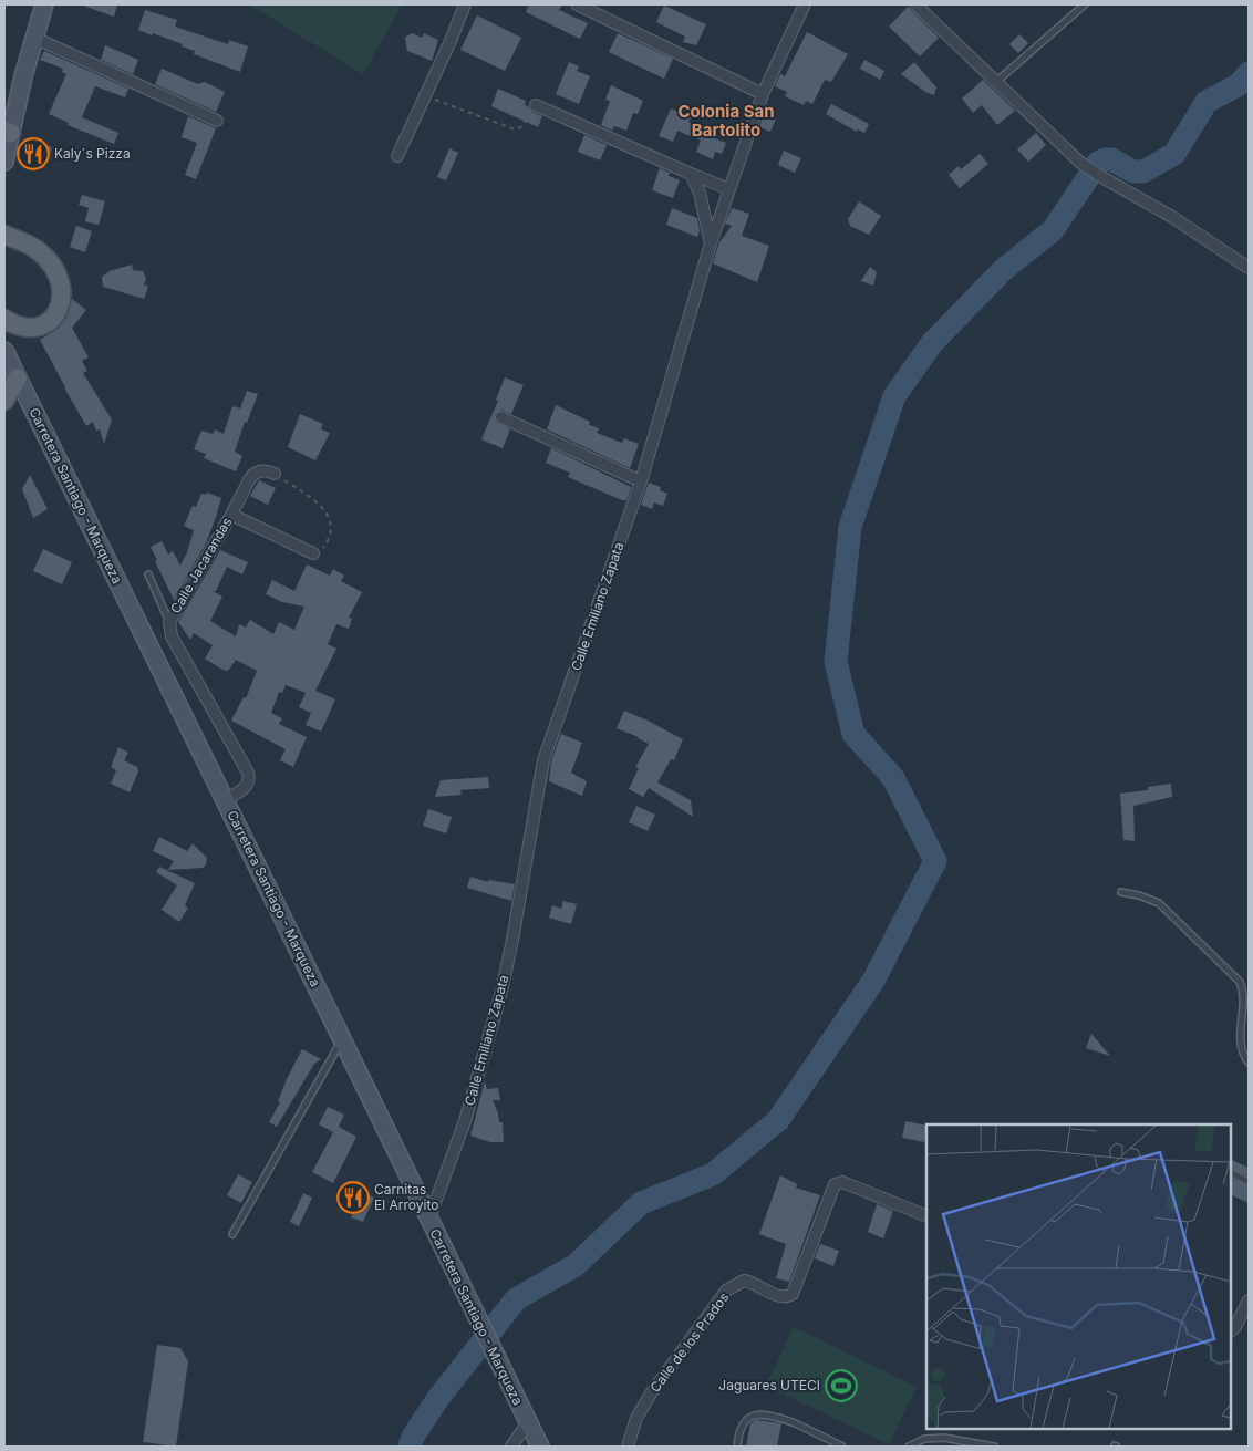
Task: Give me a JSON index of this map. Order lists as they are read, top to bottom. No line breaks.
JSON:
{"streets":{"main road":["Carretera Santiago - Marqueza"],"street":["Calle Jacarandas","Calle Emiliano Zapata","Calle de los Prados"]},"crossings":[["Carretera Santiago - Marqueza","Calle Jacarandas"],["Carretera Santiago - Marqueza","Calle Emiliano Zapata"]],"districts":["Colonia San Bartolito"],"places":{"restaurant":["Kaly´s Pizza","Carnitas El Arroyito"],"sports":["Jaguares UTECI"]}}
